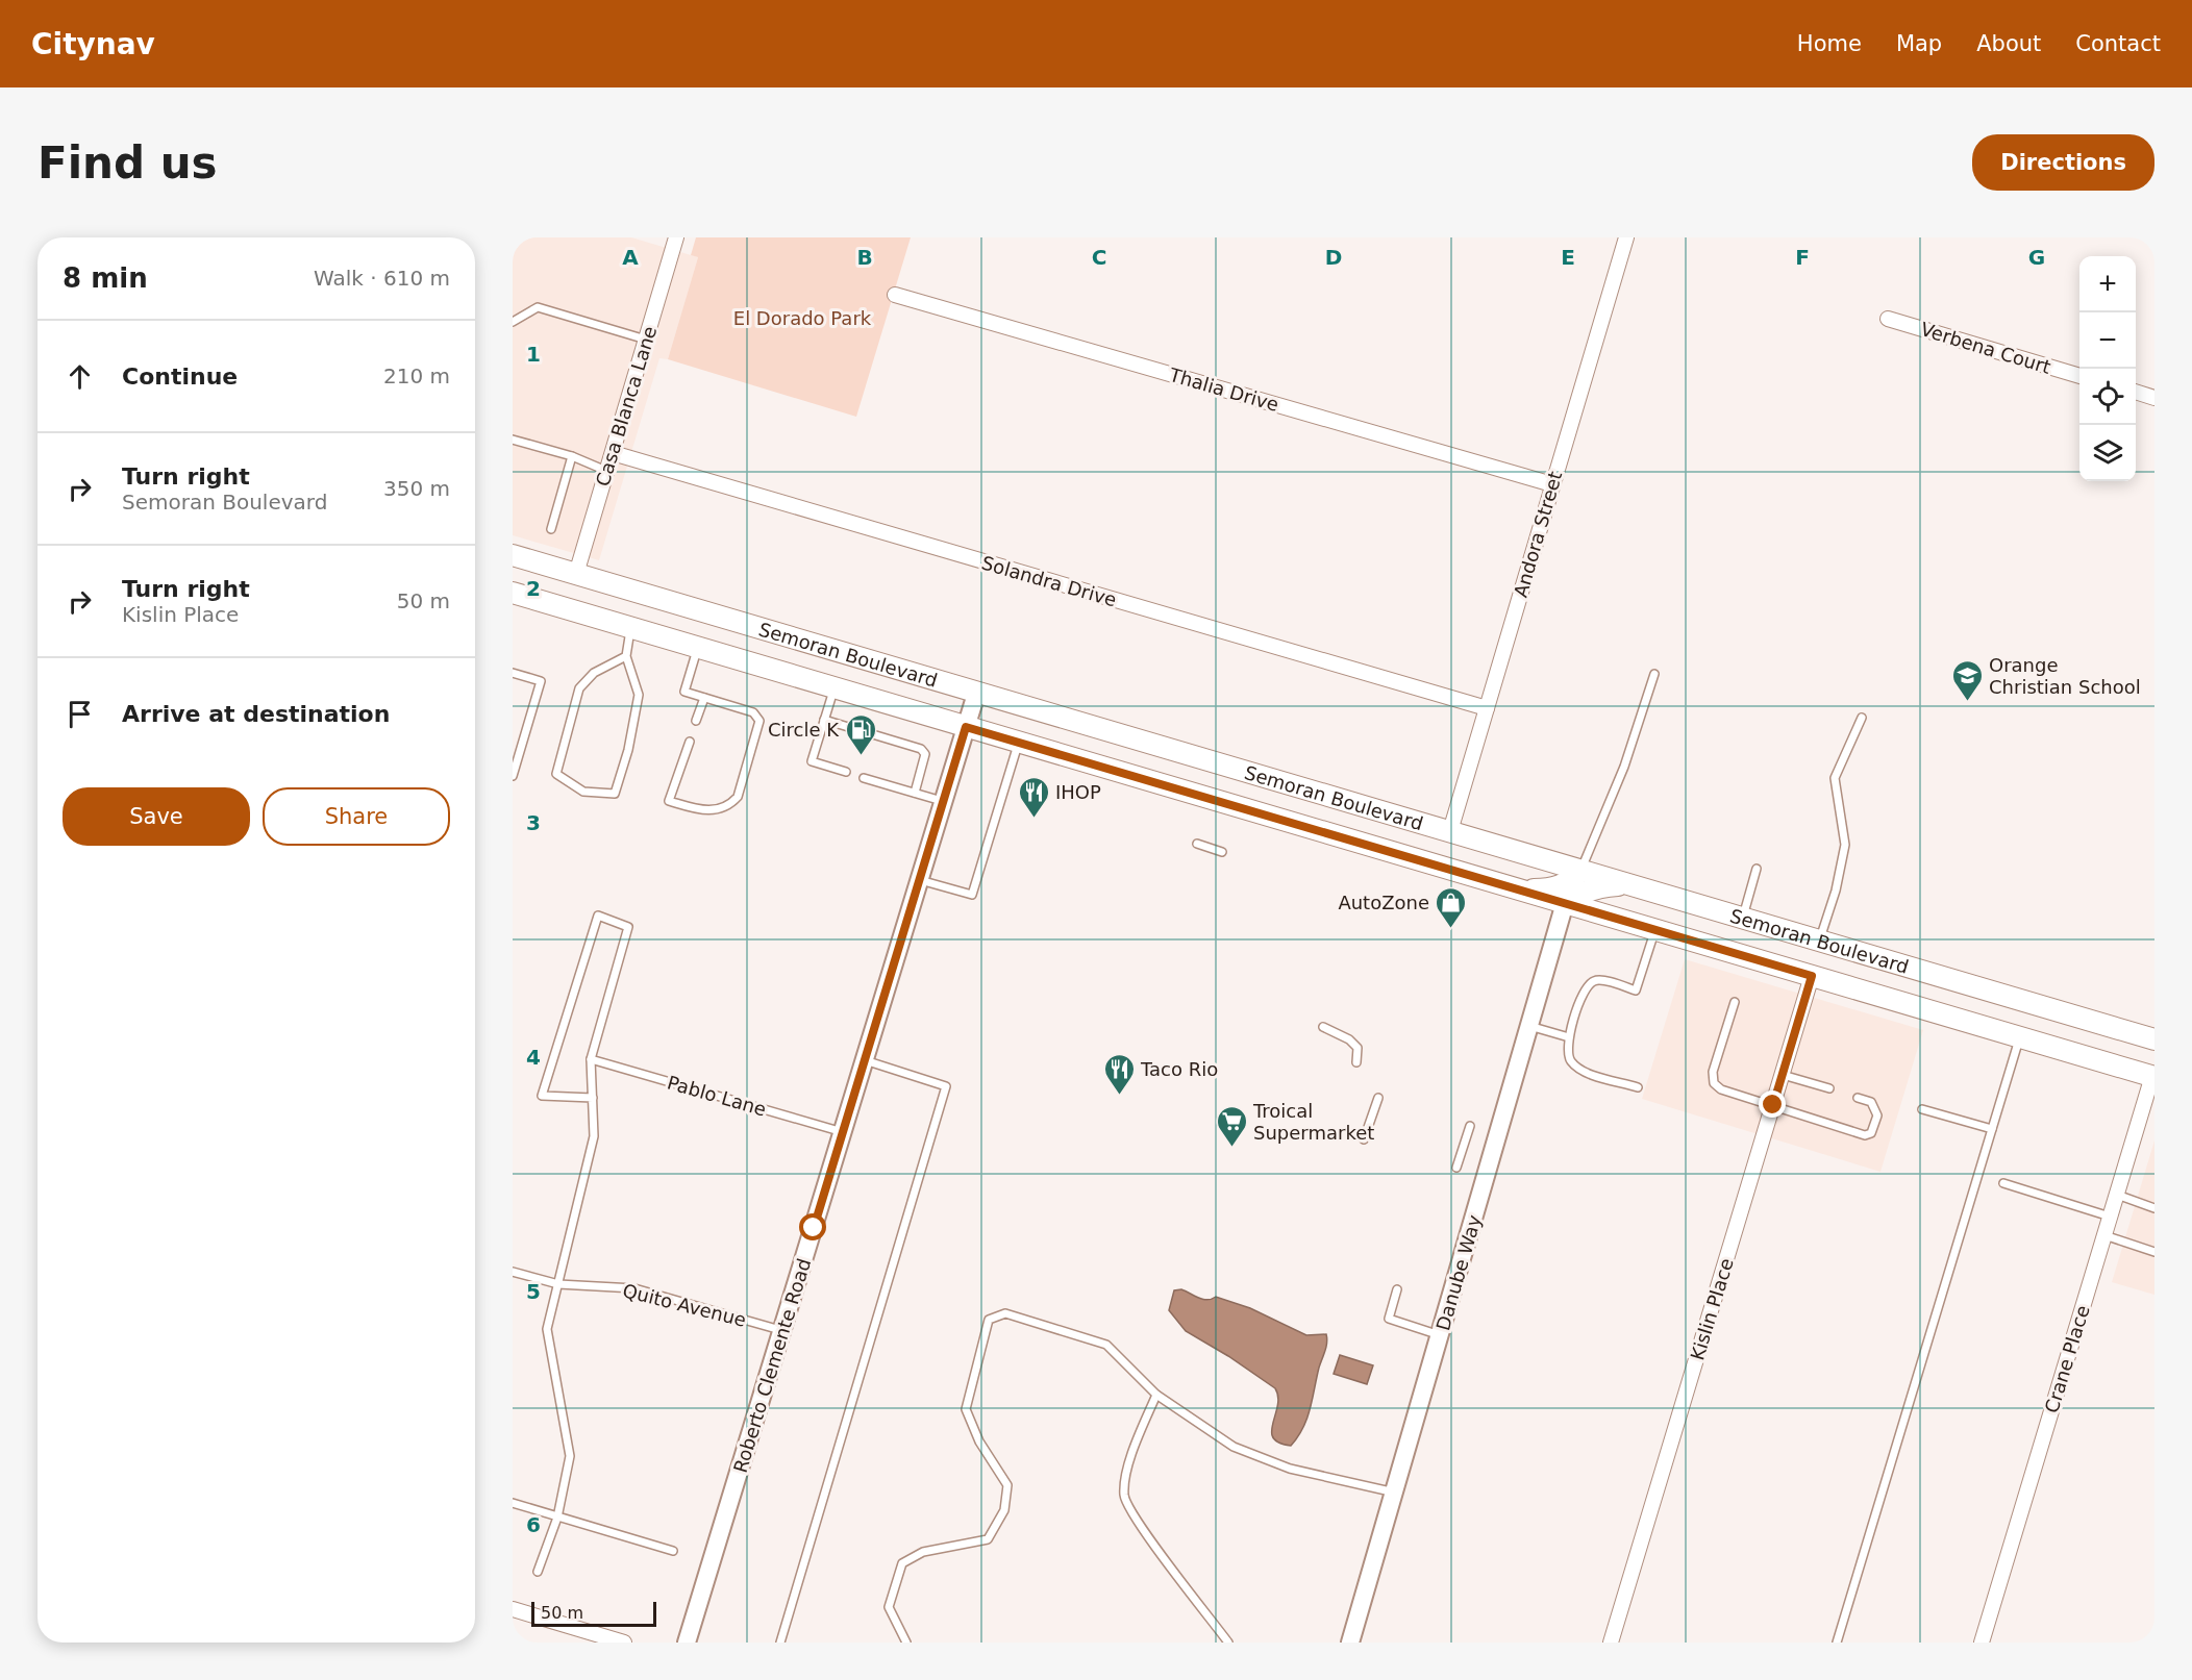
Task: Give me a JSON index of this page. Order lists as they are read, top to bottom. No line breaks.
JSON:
{"streets":{"main road":["Semoran Boulevard"],"street":["Verbena Court","Thalia Drive","Casa Blanca Lane","Andora Street","Solandra Drive","Danube Way","Kislin Place","Crane Place","Roberto Clemente Road"],"lane":["Pablo Lane","Quito Avenue"]},"crossings":[["Thalia Drive","Andora Street"],["Casa Blanca Lane","Solandra Drive"],["Casa Blanca Lane","Semoran Boulevard"],["Andora Street","Solandra Drive"],["Andora Street","Semoran Boulevard"],["Semoran Boulevard","Danube Way"],["Semoran Boulevard","Kislin Place"],["Semoran Boulevard","Crane Place"],["Semoran Boulevard","Roberto Clemente Road"],["Pablo Lane","Roberto Clemente Road"],["Quito Avenue","Roberto Clemente Road"]],"parks":["El Dorado Park"],"places":{"school or university":["Orange Christian School"],"fuel station":["Circle K"],"restaurant":["IHOP","Taco Rio"],"shop":["AutoZone"],"supermarket":["Troical Supermarket"]},"scale_bar":"50 m","page":{"header":"Citynav","nav":["Home","Map","About","Contact"],"buttons":["Directions",["Save","Share"]],"title":"Find us","heading":["8 min","Walk · 610 m"],"map_buttons":["+","−"],"list":[["Continue","210 m"],["Turn right","Semoran Boulevard","350 m"],["Turn right","Kislin Place","50 m"],"Arrive at destination"],"scale":"50 m"},"grid":{"columns":["A","B","C","D","E","F","G"],"rows":["1","2","3","4","5","6"]}}
